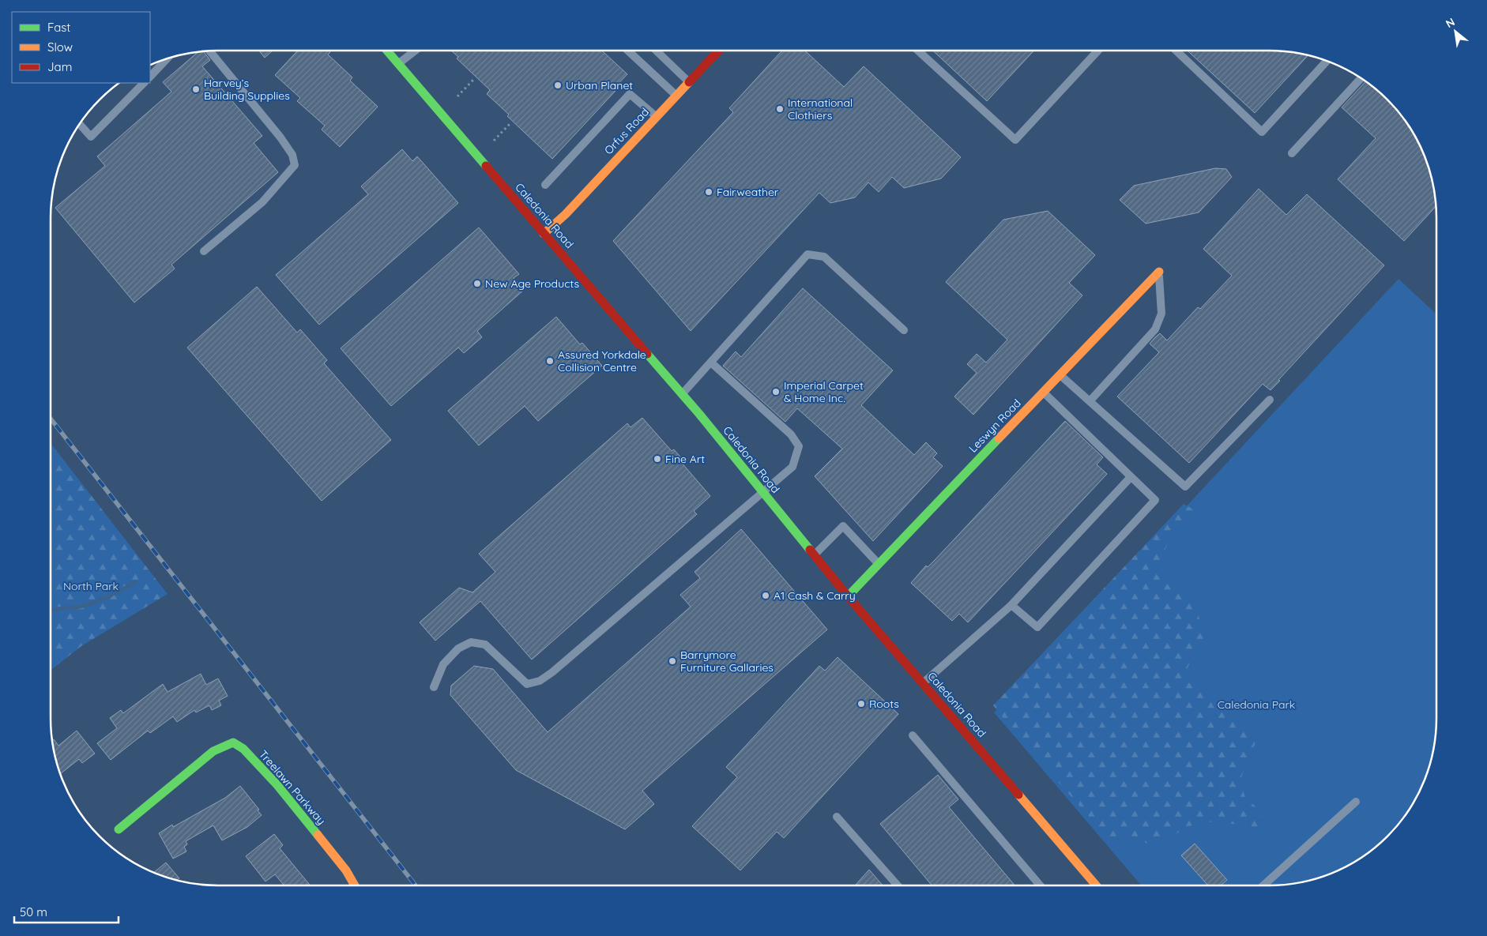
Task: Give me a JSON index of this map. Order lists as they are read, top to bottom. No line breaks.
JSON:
{"streets":{"street":["Orfus Road","Caledonia Road","Leswyn Road","Treelawn Parkway"]},"crossings":[["Orfus Road","Caledonia Road"],["Caledonia Road","Leswyn Road"]],"parks":["North Park","Caledonia Park"],"places":["Urban Planet","Harvey’s Building Supplies","International Clothiers","Fairweather","New Age Products","Assured Yorkdale Collision Centre","Imperial Carpet & Home Inc.","Fine Art","A1 Cash & Carry","Barrymore Furniture Gallaries","Roots"],"legend":["Fast","Slow","Jam"],"scale_bar":"50 m","north":"top left"}
